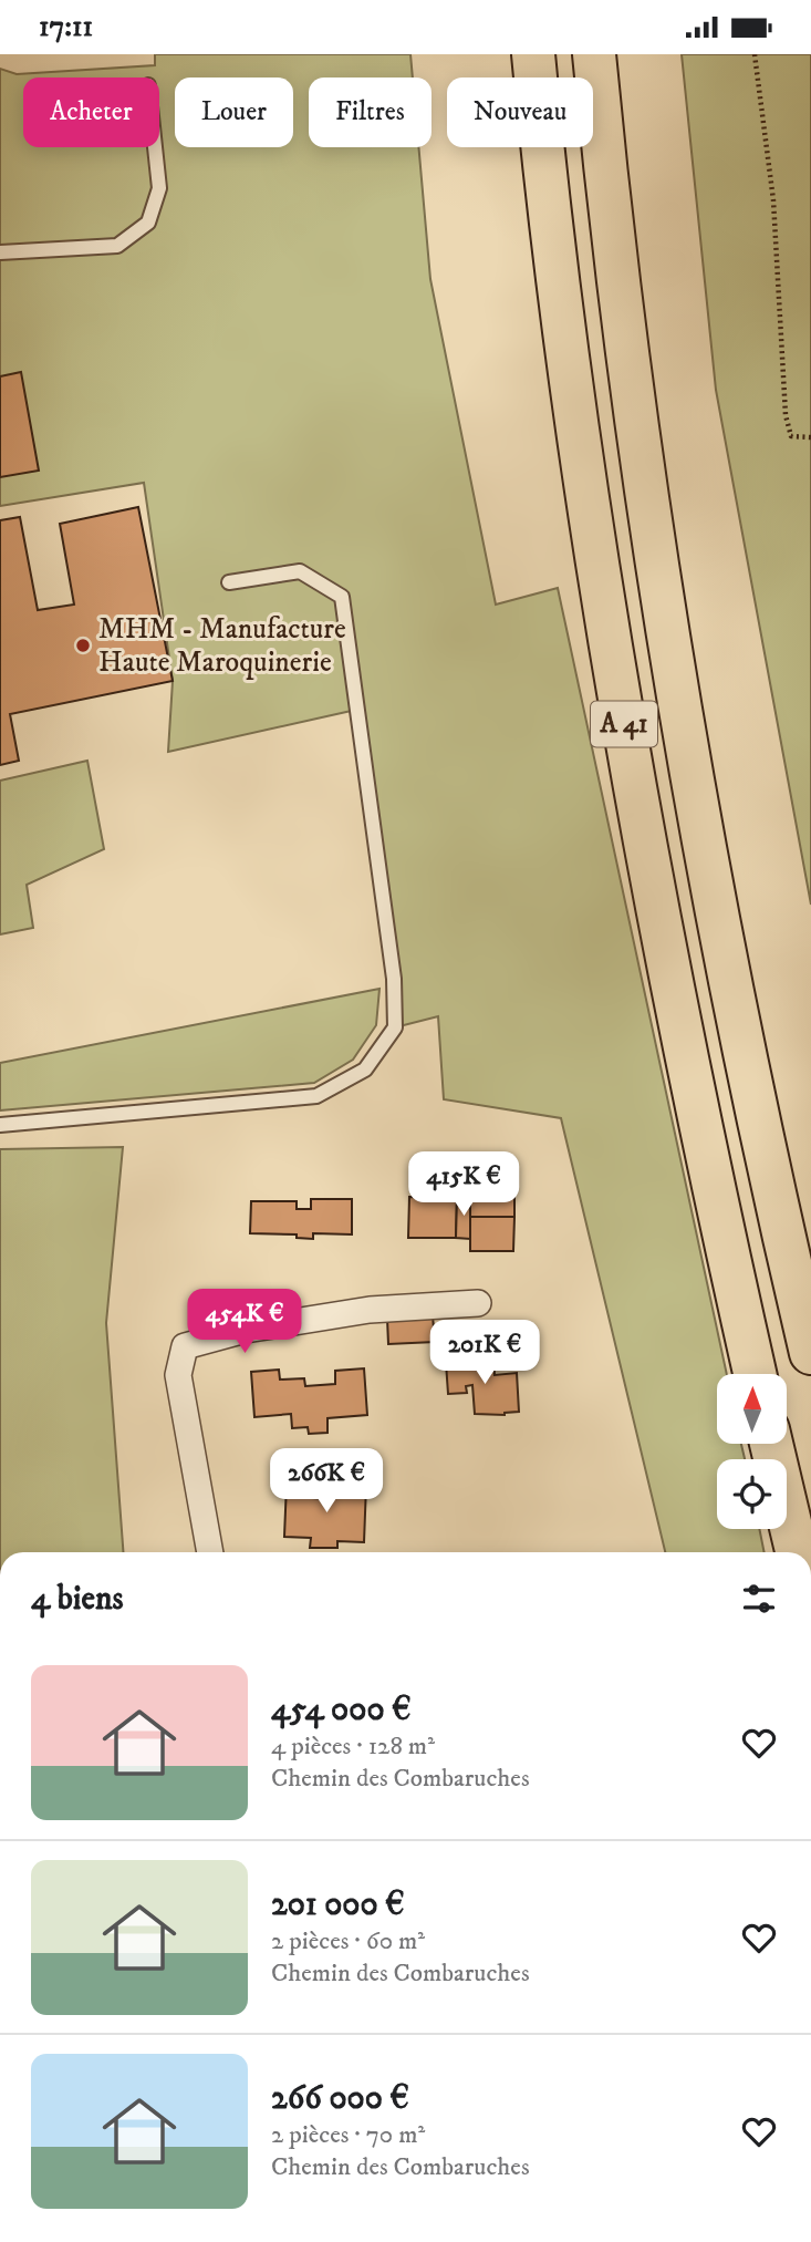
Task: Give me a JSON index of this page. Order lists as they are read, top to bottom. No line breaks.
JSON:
{"streets":{"highway":["A 41"]},"places":["MHM - Manufacture Haute Maroquinerie"],"north":"top","page":{"status":"17:11","chip":["Acheter","Louer","Filtres","Nouveau"],"price":["415K €","454K €","201K €","266K €"],"heading":"4 biens","list":[{"name":"454 000 €","note":"4 pièces · 128 m² · Chemin des Combaruches"},{"name":"201 000 €","note":"2 pièces · 60 m² · Chemin des Combaruches"},{"name":"266 000 €","note":"2 pièces · 70 m² · Chemin des Combaruches"}]}}
